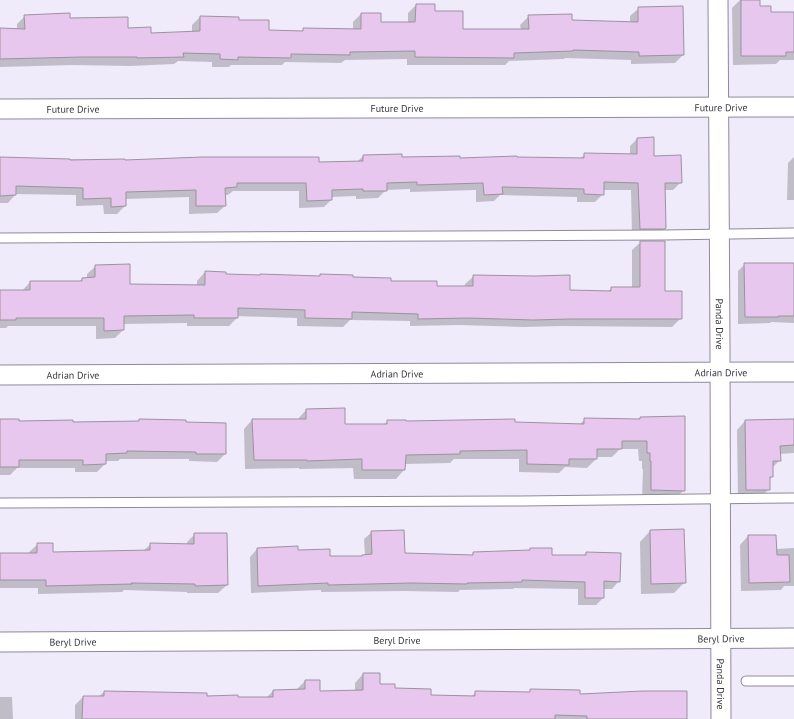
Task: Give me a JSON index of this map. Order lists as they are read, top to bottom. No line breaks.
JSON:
{"streets":{"street":["Future Drive","Panda Drive","Adrian Drive","Beryl Drive"]},"crossings":[["Future Drive","Panda Drive"],["Panda Drive","Adrian Drive"],["Panda Drive","Beryl Drive"]]}
